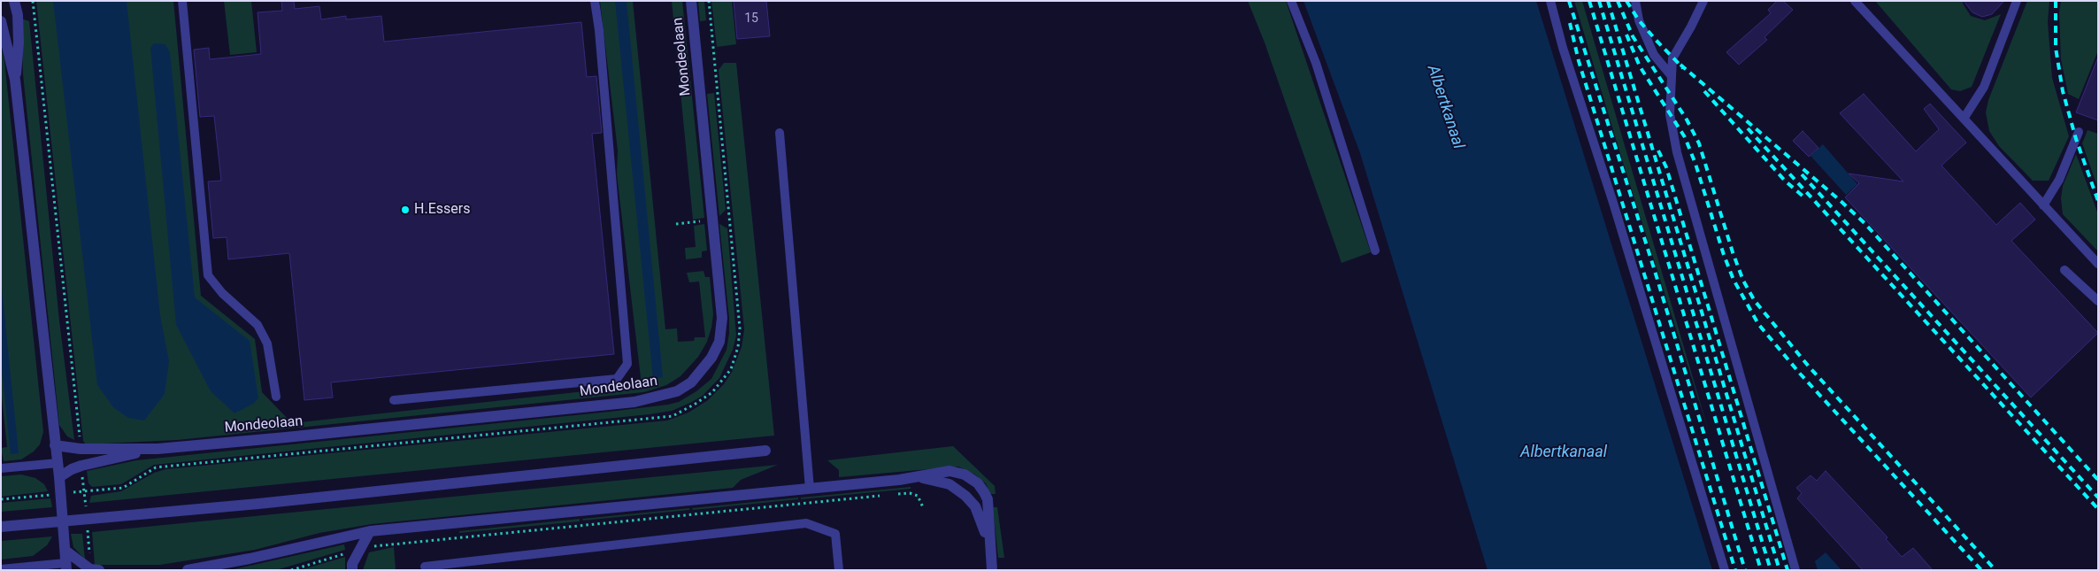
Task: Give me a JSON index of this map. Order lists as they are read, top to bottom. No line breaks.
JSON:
{"streets":{"street":["Mondeolaan"]},"water":["Albertkanaal"],"places":["H.Essers"],"house_numbers":["15"]}
